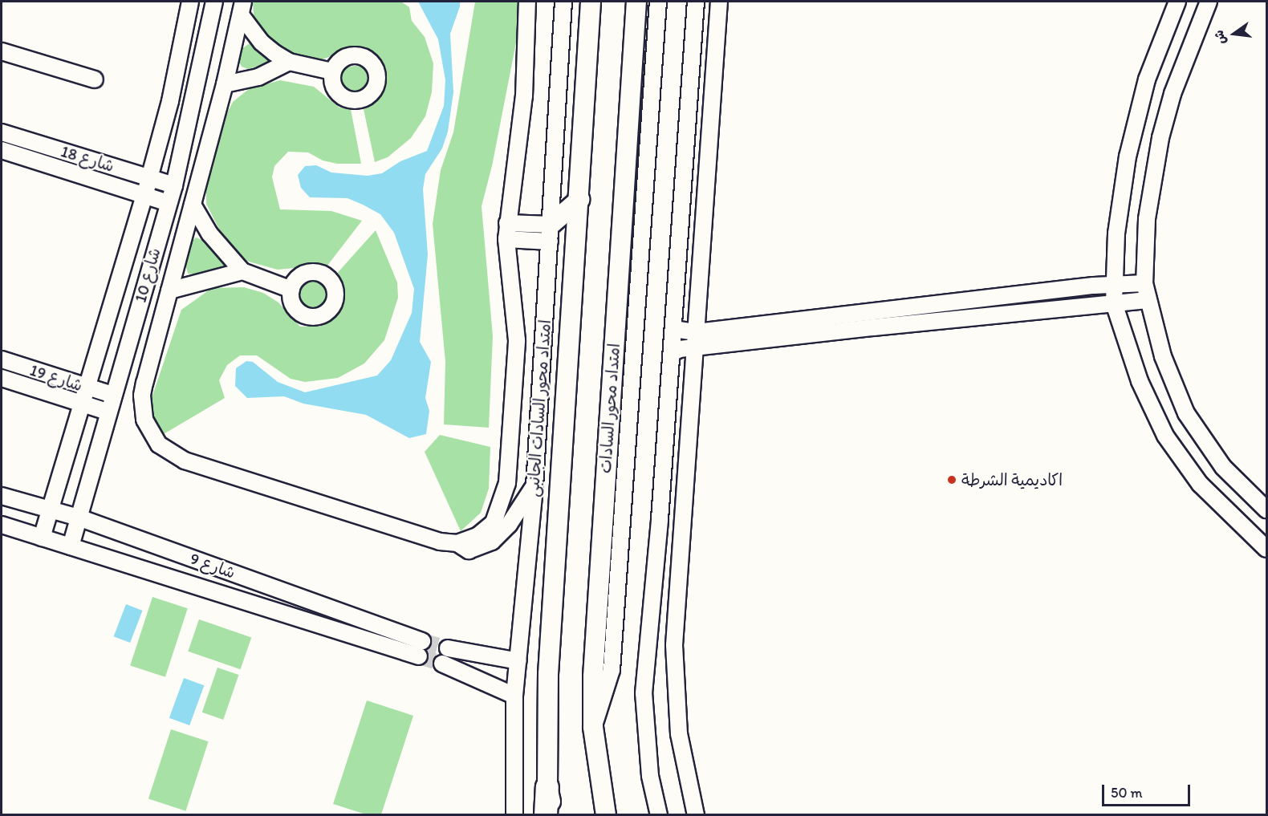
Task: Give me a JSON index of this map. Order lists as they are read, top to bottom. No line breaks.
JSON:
{"streets":{"main road":["امتداد محور السادات"],"street":["شارع 18","شارع 10","شارع 19","امتداد محور السادات الجانبى","شارع 9"]},"crossings":[["شارع 18","شارع 10"],["شارع 10","شارع 19"],["شارع 10","شارع 9"]],"places":["اكاديمية الشرطة"],"scale_bar":"50 m","north":"left"}
